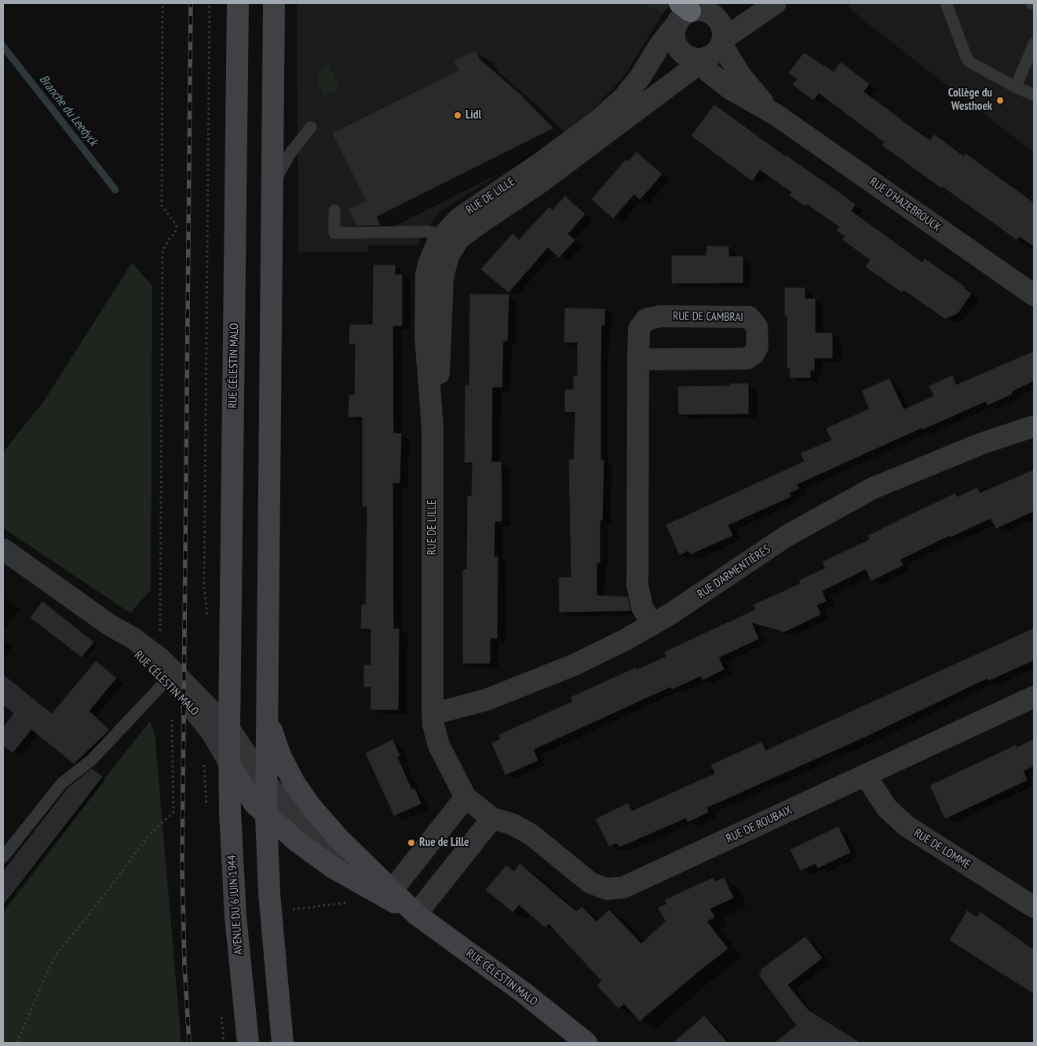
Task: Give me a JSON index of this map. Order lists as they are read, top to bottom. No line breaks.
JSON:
{"streets":{"main road":["RUE CÉLESTIN MALO","AVENUE DU 6 JUIN 1944"],"street":["RUE DE LILLE","RUE D'HAZEBROUCK","RUE DE CAMBRAI","RUE D'ARMENTIÈRES","RUE DE ROUBAIX","RUE DE LOMME"]},"crossings":[["RUE DE LILLE","RUE D'HAZEBROUCK"],["RUE DE LILLE","RUE D'ARMENTIÈRES"],["RUE DE LILLE","RUE DE ROUBAIX"],["RUE DE CAMBRAI","RUE D'ARMENTIÈRES"],["RUE CÉLESTIN MALO","AVENUE DU 6 JUIN 1944"],["RUE DE ROUBAIX","RUE DE LOMME"]],"water":["Branche du Leedyck"],"places":["Collège du Westhoek","Lidl","Rue de Lille"]}
